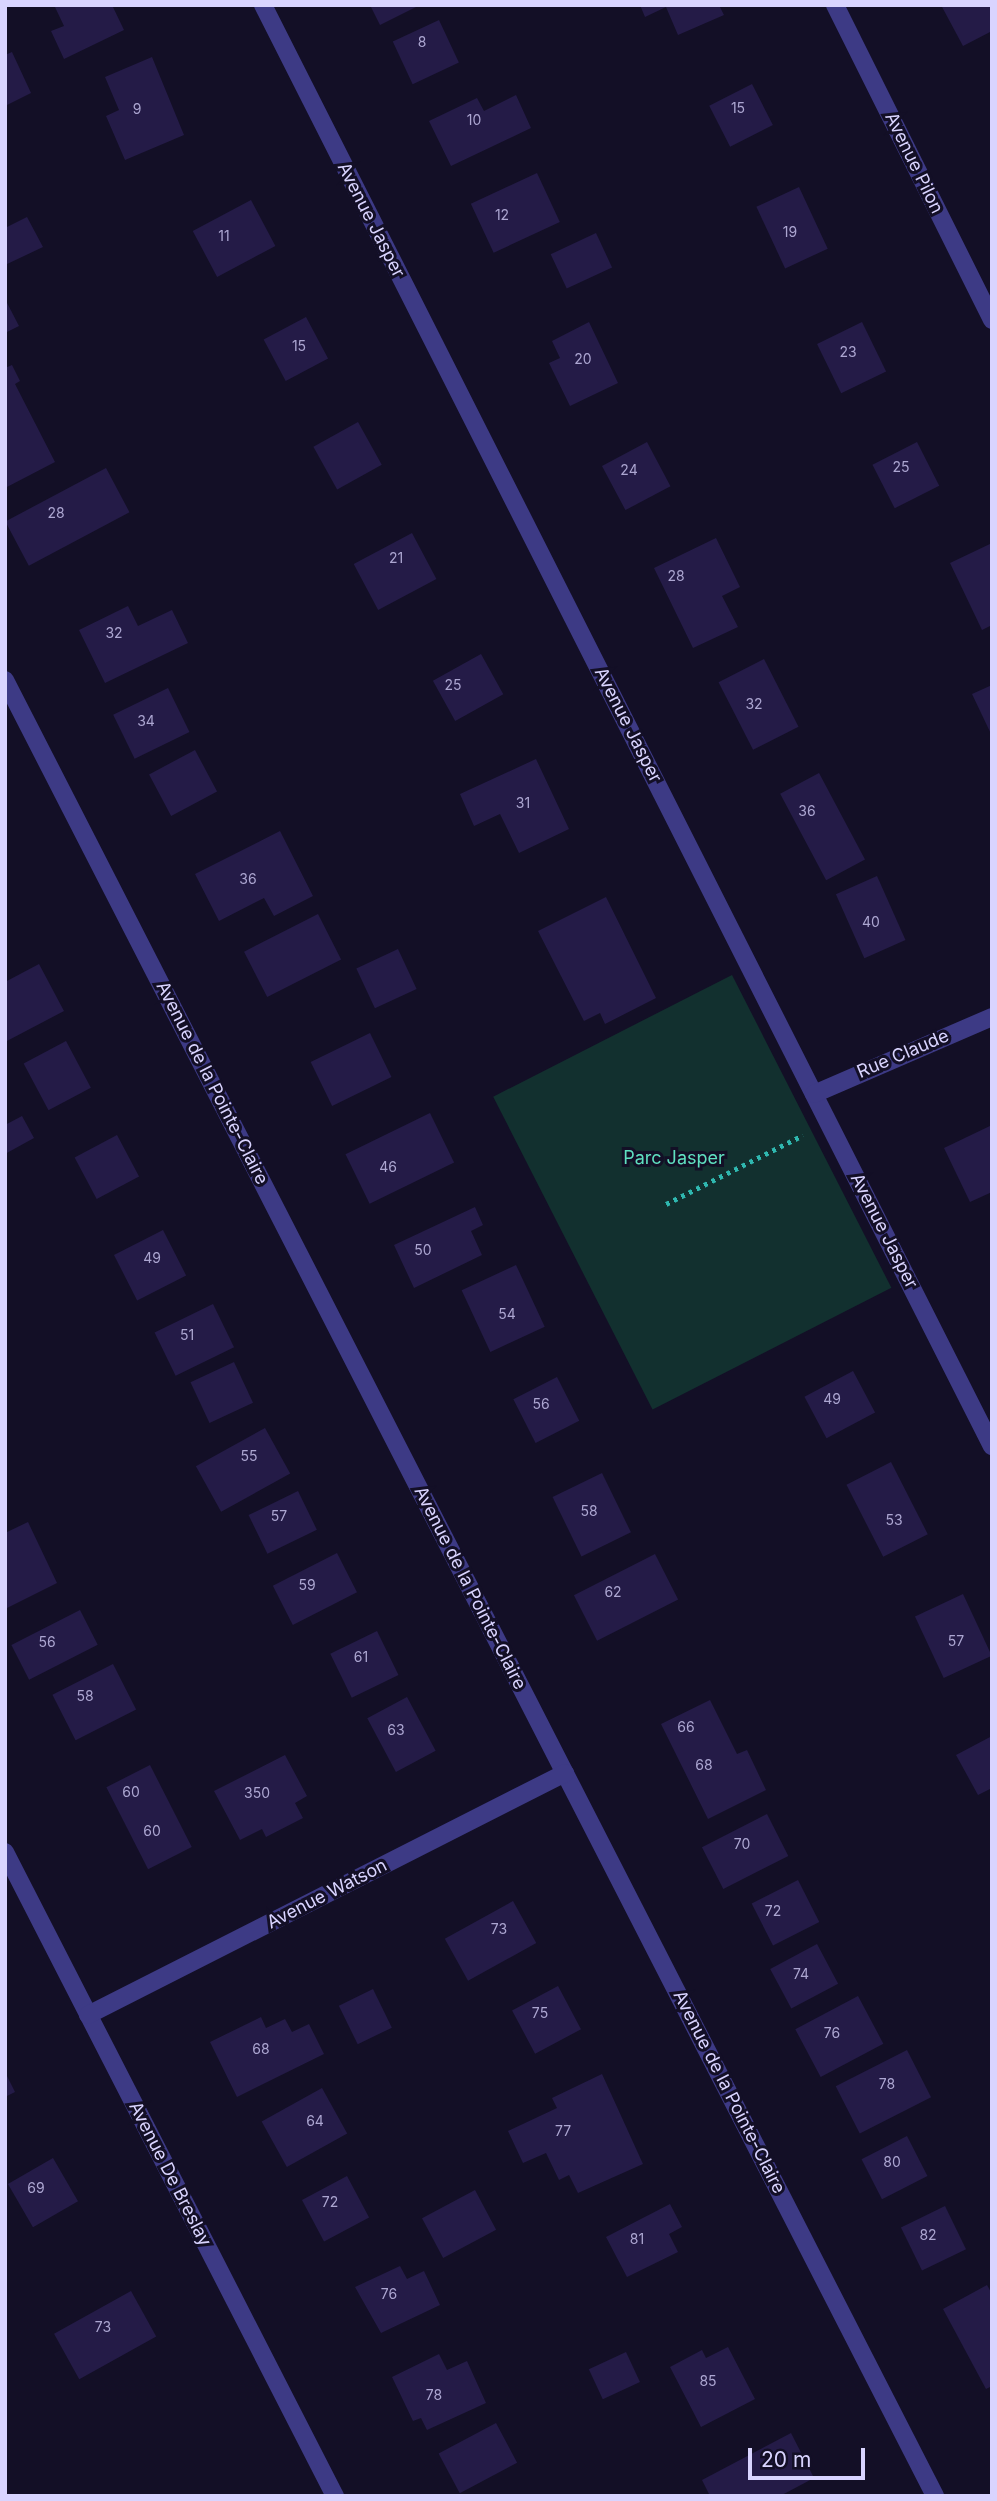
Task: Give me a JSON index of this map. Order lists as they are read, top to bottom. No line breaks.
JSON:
{"streets":{"street":["Avenue Pilon","Avenue Jasper","Rue Claude","Avenue de la Pointe-Claire","Avenue Watson","Avenue De Breslay"]},"crossings":[["Avenue Jasper","Rue Claude"],["Avenue de la Pointe-Claire","Avenue Watson"],["Avenue Watson","Avenue De Breslay"]],"parks":["Parc Jasper"],"house_numbers":["8","15","9","10","12","19","11","15","23","20","25","24","28","21","28","32","25","32","34","31","36","36","40","46","50","49","54","51","49","56","55","58","57","53","59","62","57","56","61","58","66","63","68","60","350","60","70","72","73","74","75","76","68","78","64","77","80","69","72","82","81","76","73","85","78"],"scale_bar":"20 m"}
